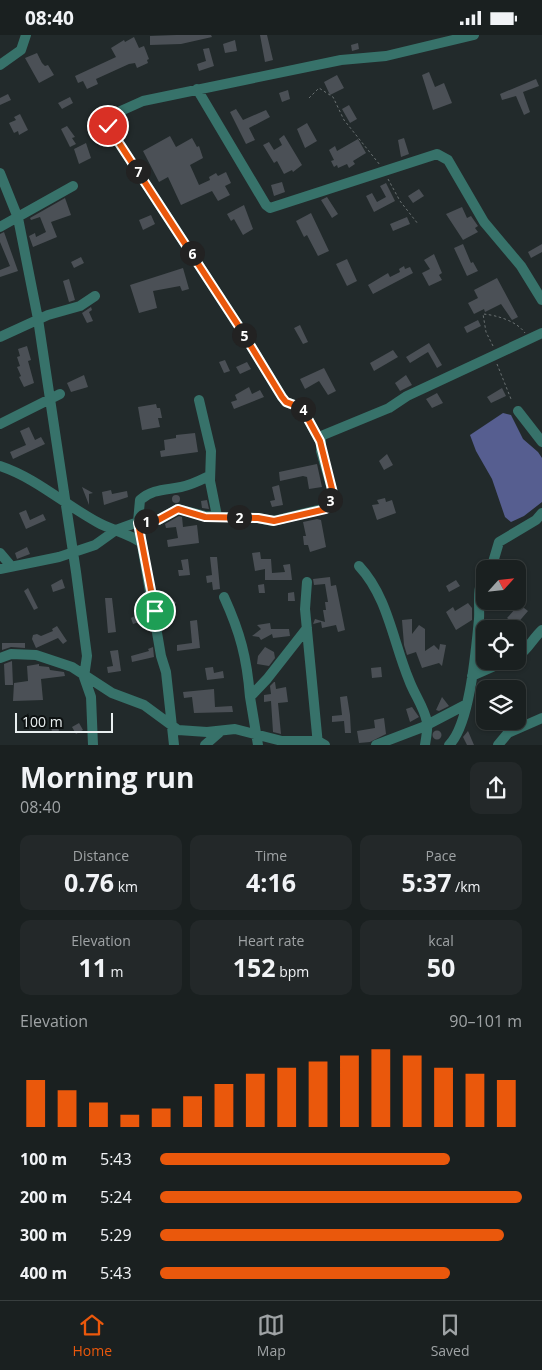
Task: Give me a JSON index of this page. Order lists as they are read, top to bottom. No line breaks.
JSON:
{"scale_bar":"100 m","north":"top right","page":{"status":"08:40","pins":["7","6","5","4","3","2","1"],"scale":"100 m","heading":["Morning run","08:40"],"stats":[["Distance","0.76 km"],["Time","4:16"],["Pace","5:37 /km"],["Elevation","11 m"],["Heart rate","152 bpm"],["kcal","50"]],"chart":["Elevation","90–101 m"],"list":[{"name":"100 m","note":"5:43"},{"name":"200 m","note":"5:24"},{"name":"300 m","note":"5:29"},{"name":"400 m","note":"5:43"}],"tabs":["Home","Map","Saved"]}}
